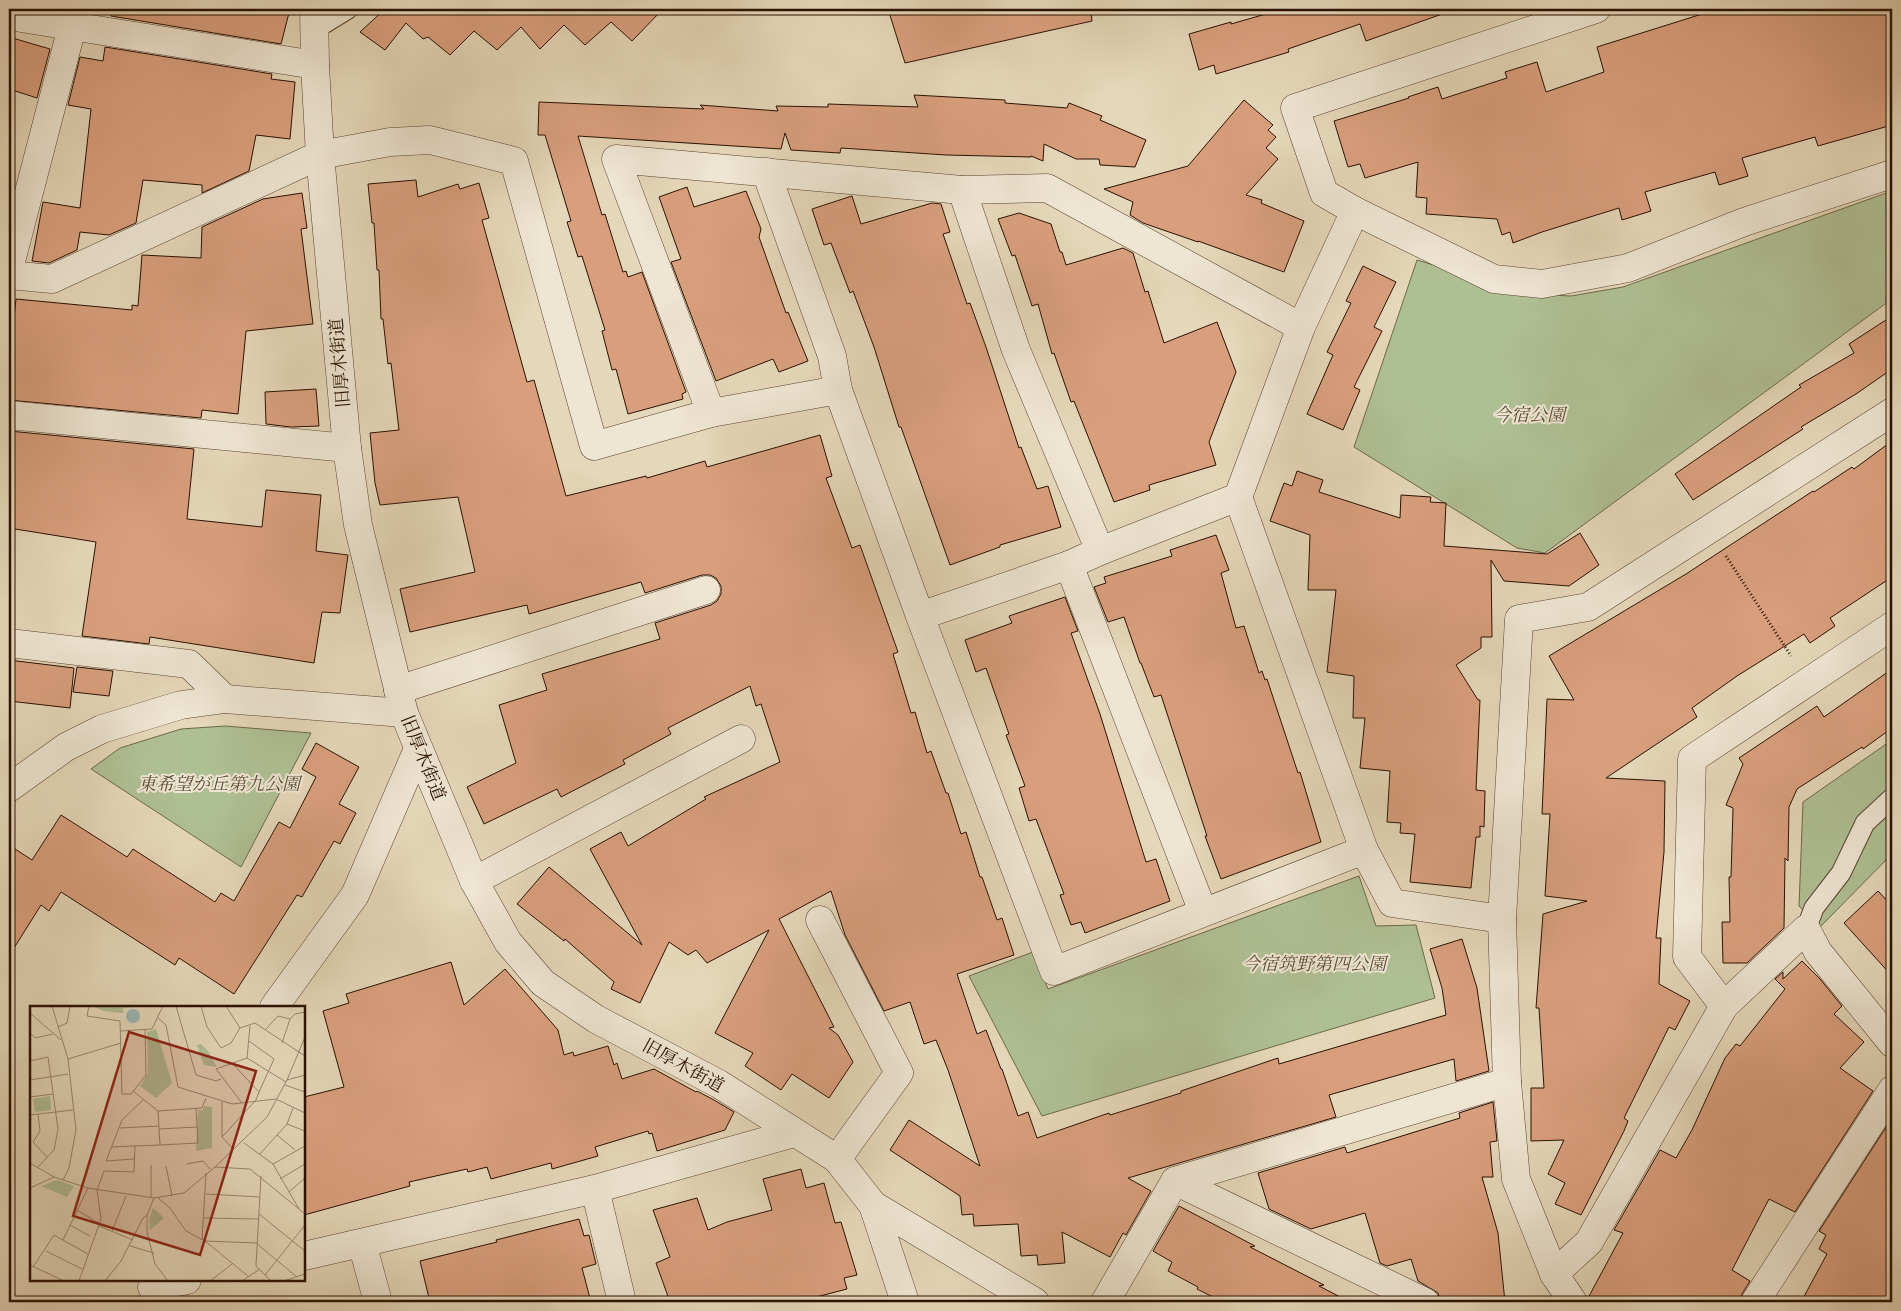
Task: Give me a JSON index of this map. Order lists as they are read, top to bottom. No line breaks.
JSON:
{"streets":{"street":["旧厚木街道"]},"parks":["今宿公園","東希望が丘第九公園","今宿筑野第四公園"]}
